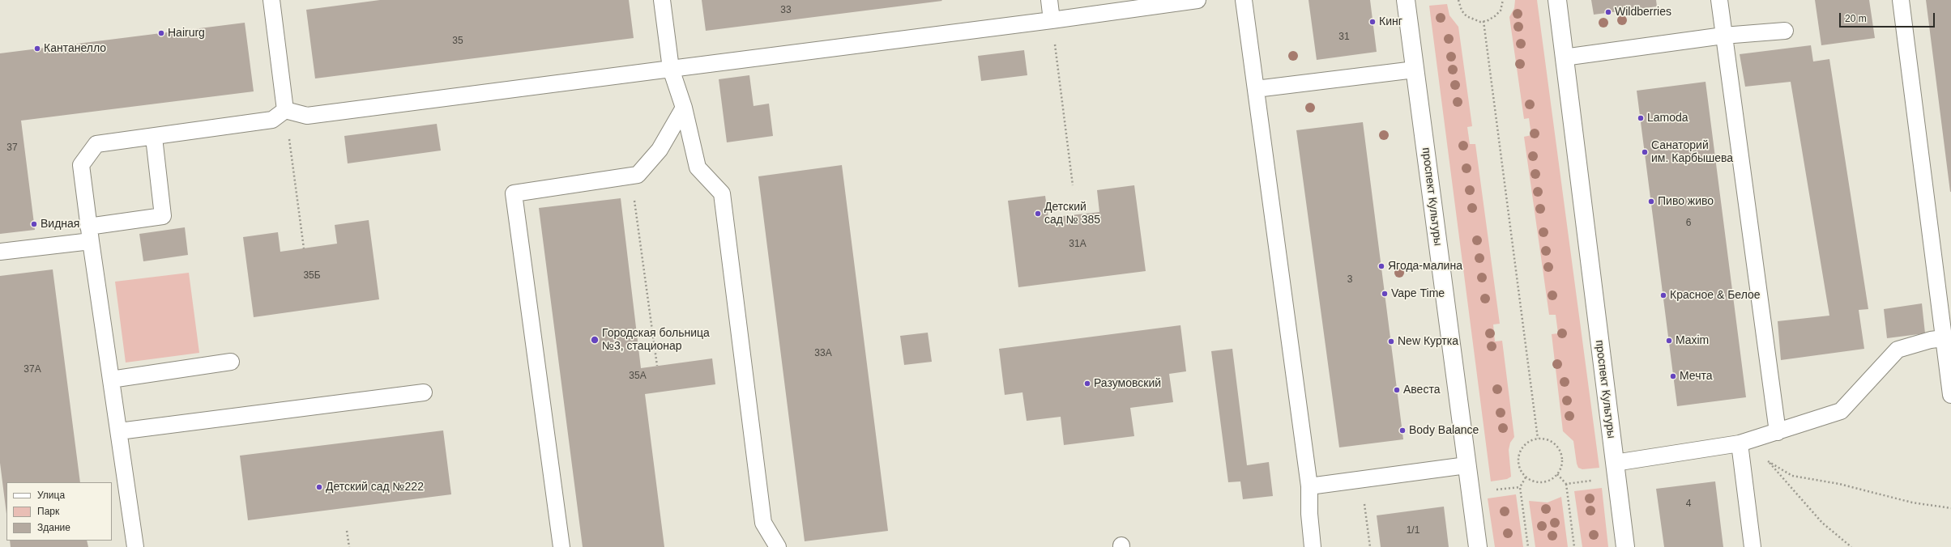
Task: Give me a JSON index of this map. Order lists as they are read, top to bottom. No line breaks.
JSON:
{"streets":{"street":["проспект Культуры"]},"places":["Wildberries","Кинг","Hairurg","Кантанелло","Lamoda","Санаторий им. Карбышева","Пиво живо","Детский сад № 385","Видная","Ягода-малина","Vape Time","Красное & Белое","Городская больница №3, стационар","Maxim","New Куртка","Мечта","Разумовский","Авеста","Body Balance","Детский сад №222"],"house_numbers":["33","31","35","37","6","31А","35Б","3","33А","37А","35А","4","1/1"],"legend":["Улица","Парк","Здание"],"scale_bar":"20 m"}
